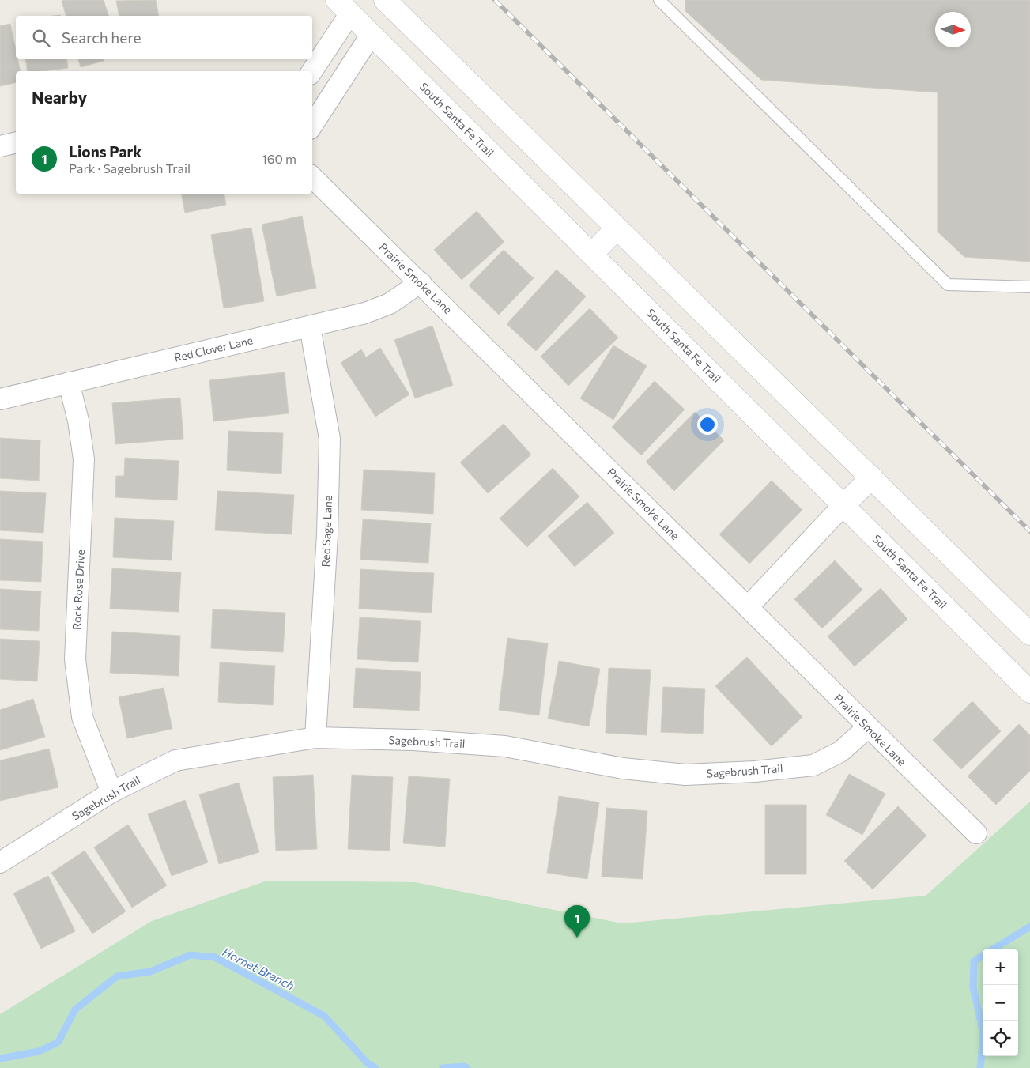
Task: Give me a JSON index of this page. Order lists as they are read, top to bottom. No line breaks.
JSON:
{"streets":{"main road":["South Santa Fe Trail"],"street":["Prairie Smoke Lane","Red Clover Lane","Red Sage Lane","Rock Rose Drive","Sagebrush Trail"]},"crossings":[["Prairie Smoke Lane","Red Clover Lane"],["Prairie Smoke Lane","Sagebrush Trail"],["Red Clover Lane","Red Sage Lane"],["Red Clover Lane","Rock Rose Drive"],["Red Sage Lane","Sagebrush Trail"],["Rock Rose Drive","Sagebrush Trail"]],"water":["Hornet Branch"],"north":"right","page":{"search":"Search here","heading":"Nearby","list":[{"mark":"1","name":"Lions Park","note":"Park · Sagebrush Trail","value":"160 m"}],"pins":"1","map_buttons":["+","−"]}}
